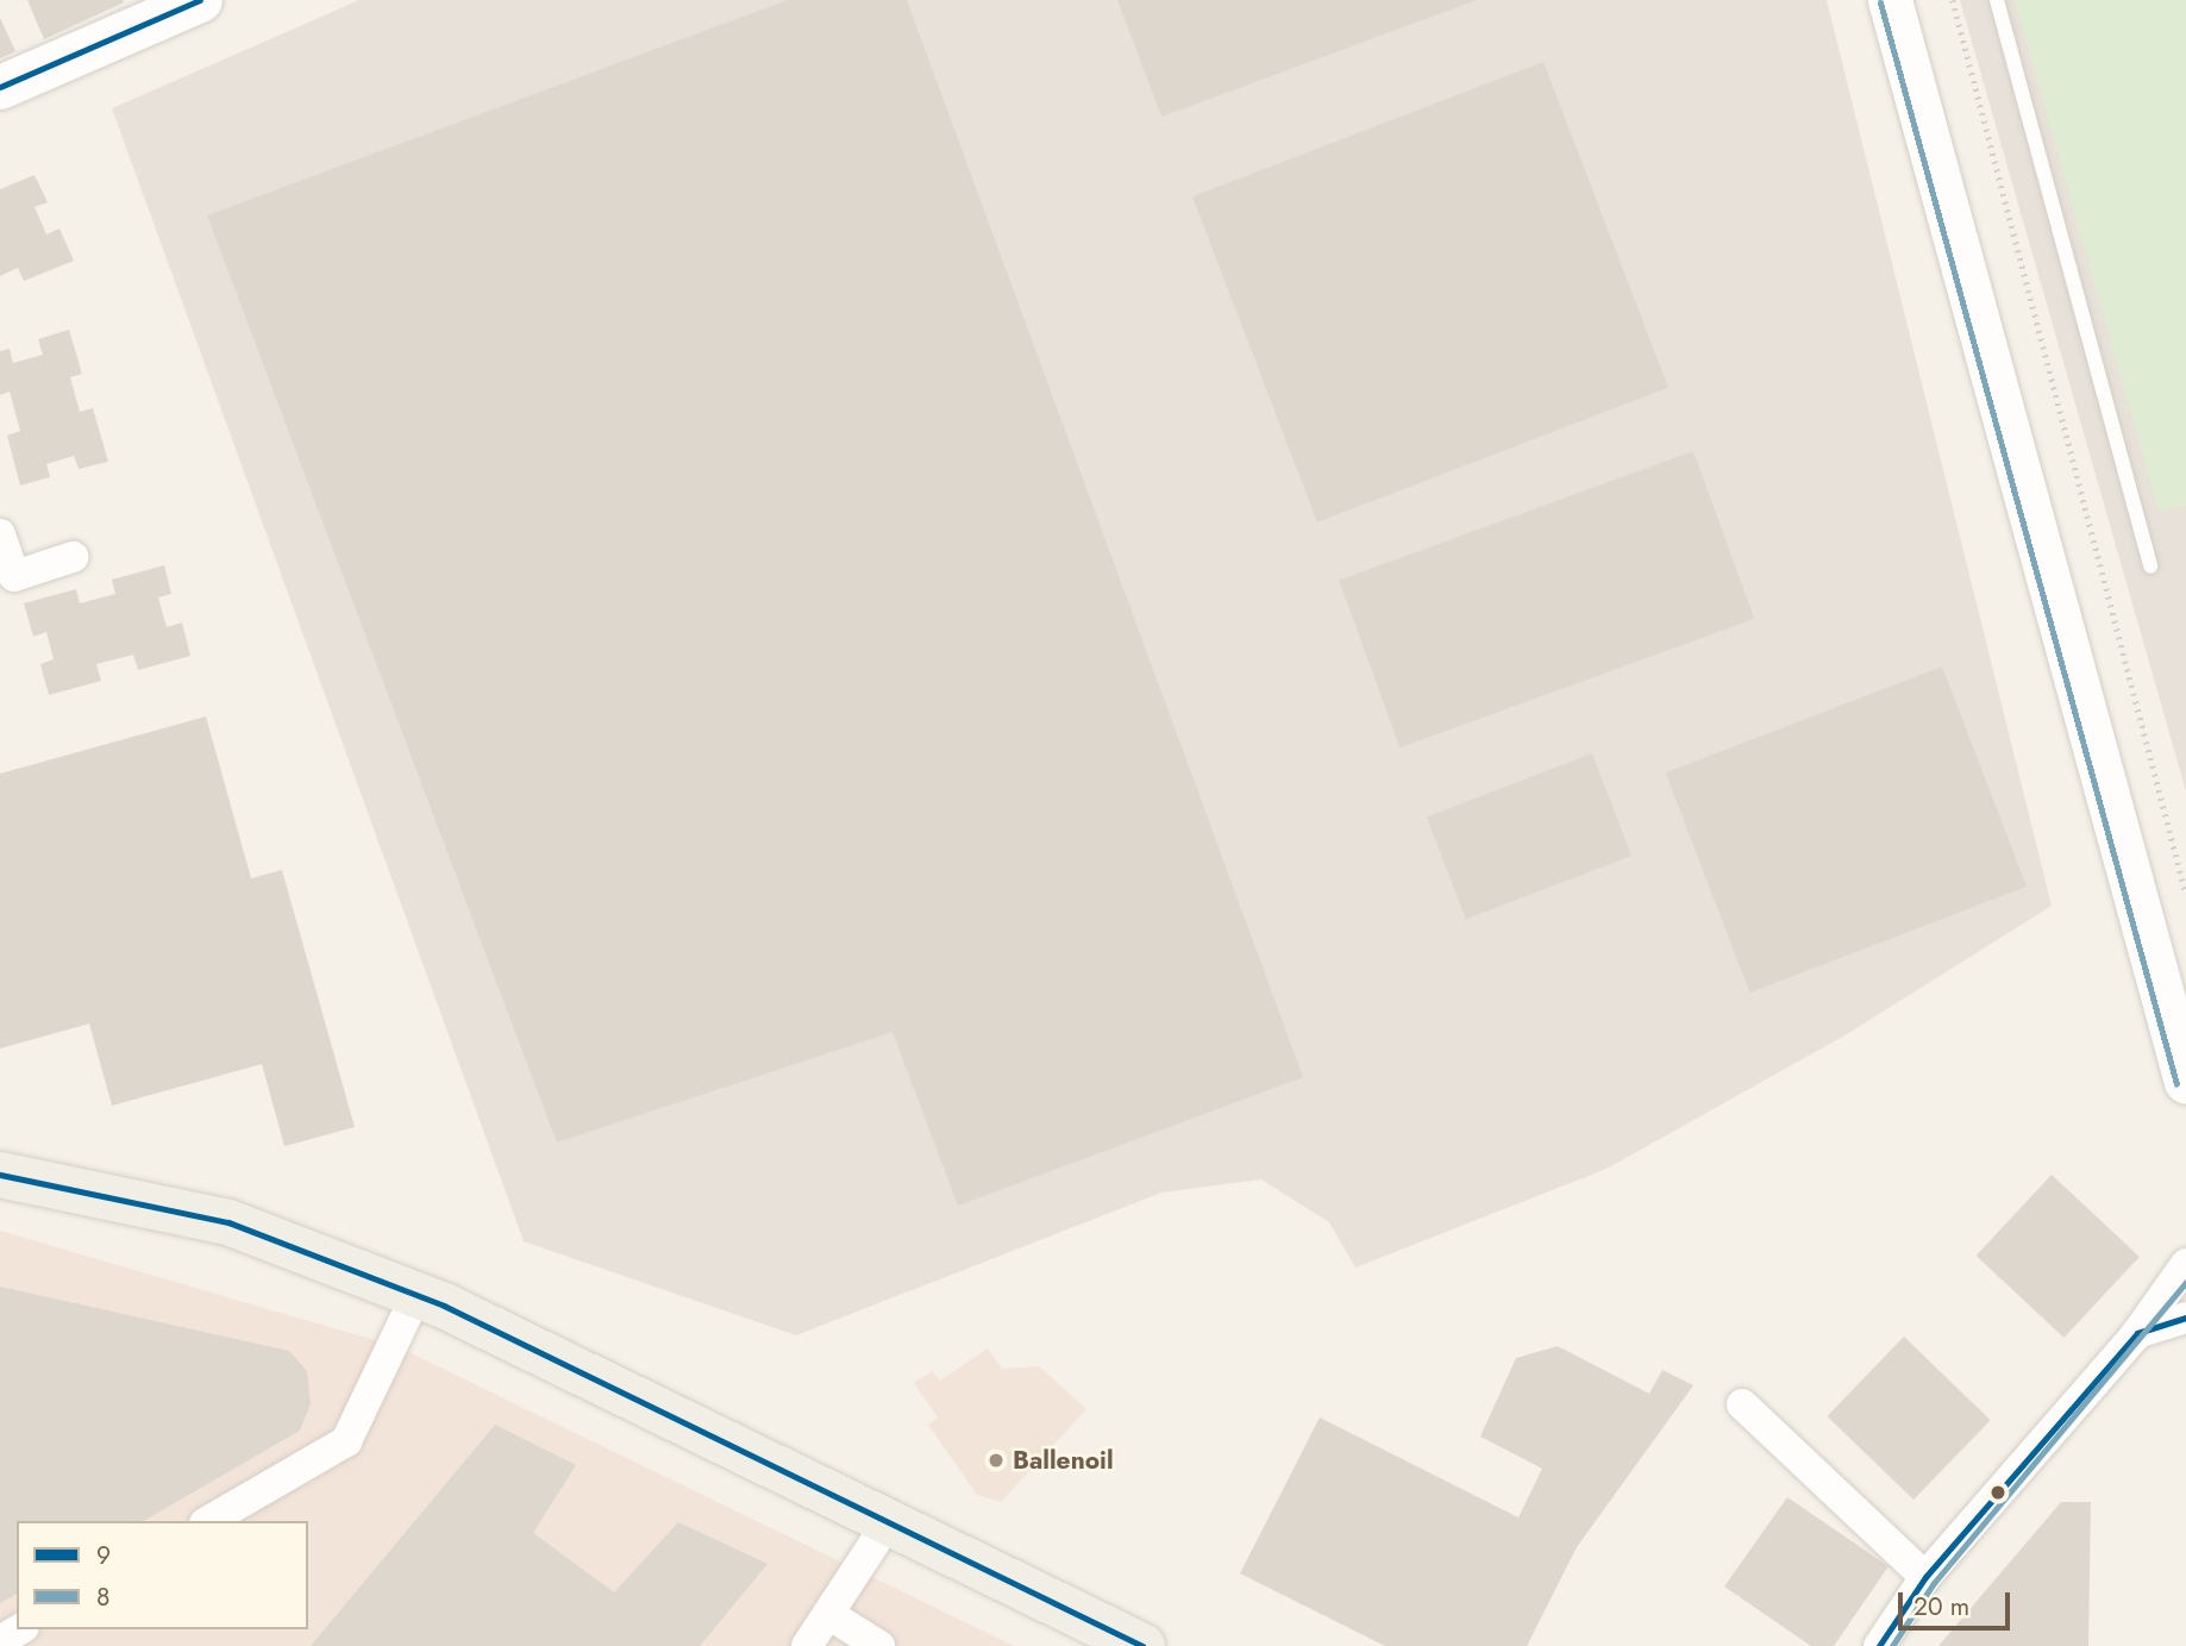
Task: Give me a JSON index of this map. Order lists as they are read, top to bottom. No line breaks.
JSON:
{"places":["Ballenoil"],"lines":["transit line 9","transit line 8"],"legend":["9","8"],"scale_bar":"20 m"}
